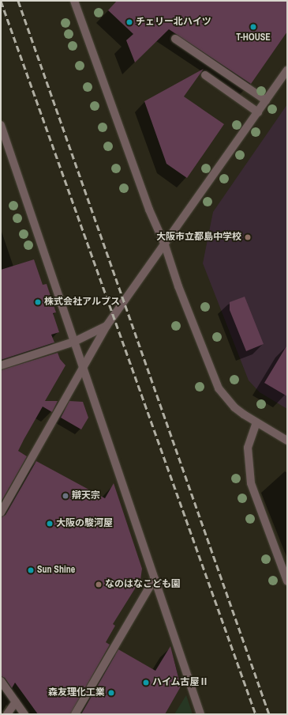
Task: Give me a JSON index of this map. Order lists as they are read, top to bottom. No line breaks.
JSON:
{"places":["チェリー北ハイツ","T-HOUSE","大阪市立都島中学校","株式会社アルプス","辯天宗","大阪の駿河屋","Sun Shine","なのはなこども園","ハイム古屋Ⅱ","森友理化工業"]}
